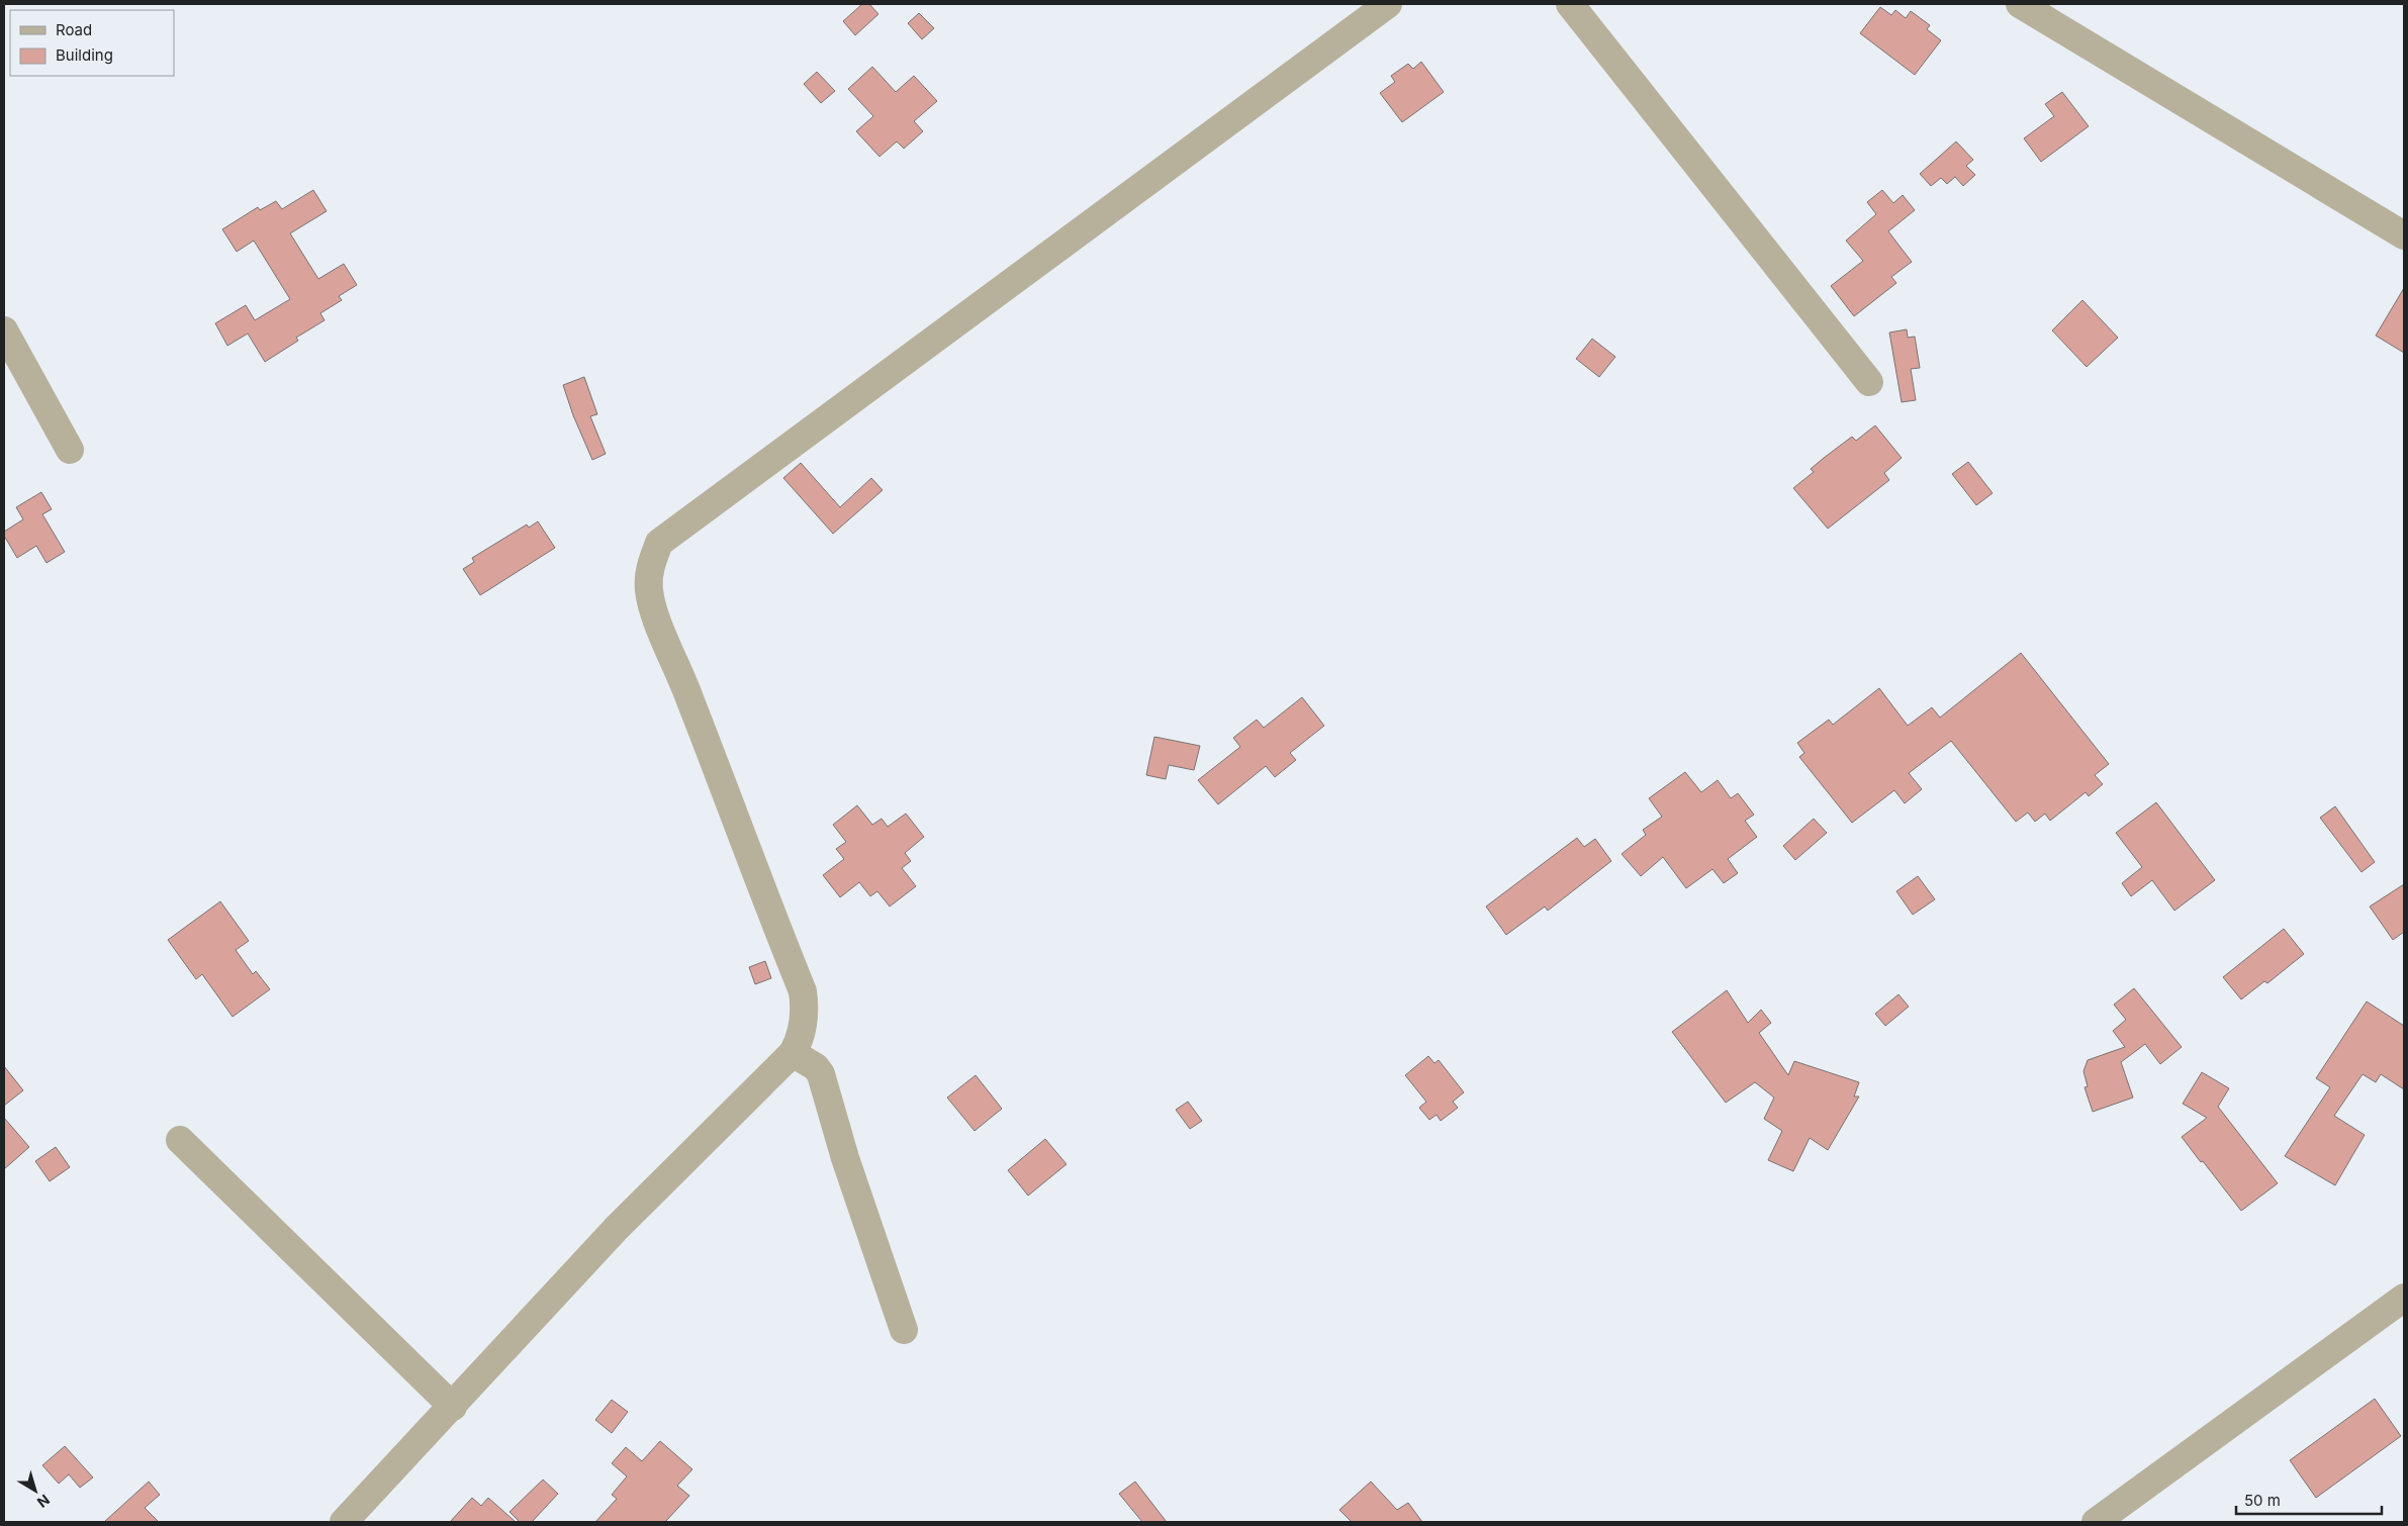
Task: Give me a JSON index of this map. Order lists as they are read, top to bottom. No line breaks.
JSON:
{"legend":["Road","Building"],"scale_bar":"50 m","north":"bottom right"}
